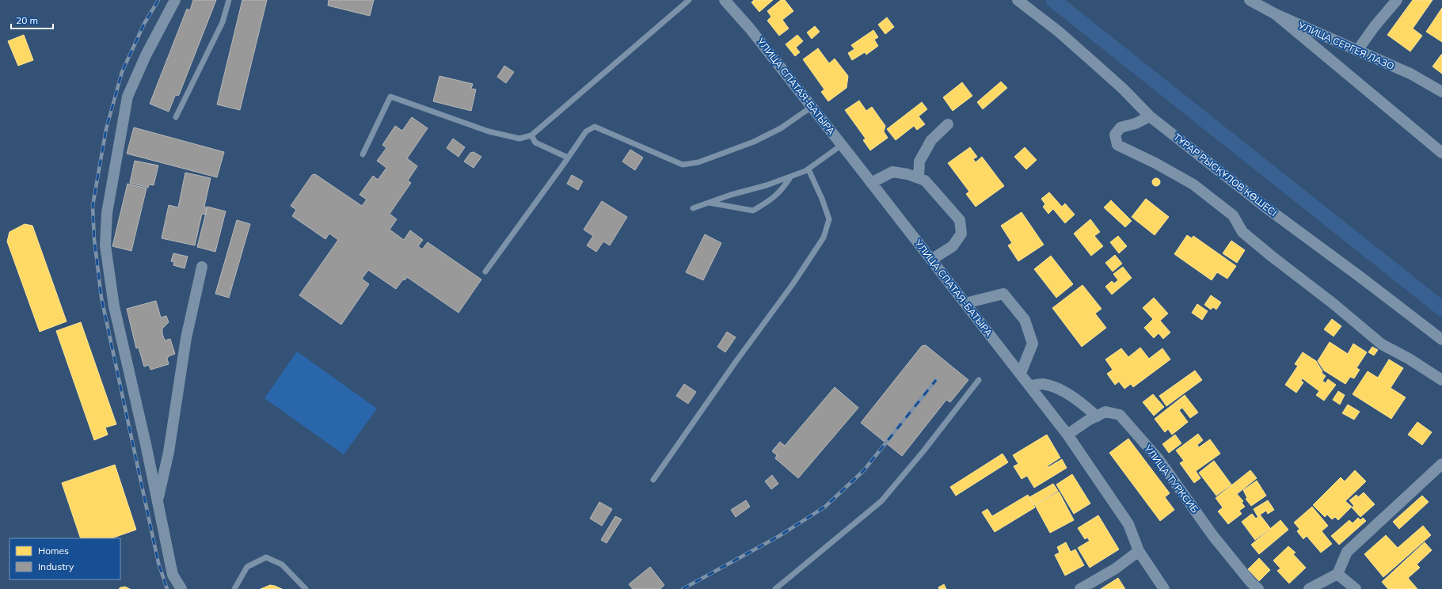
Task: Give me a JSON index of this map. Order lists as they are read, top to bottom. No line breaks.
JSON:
{"streets":{"street":["УЛИЦА СЕРГЕЯ ЛАЗО","УЛИЦА СПАТАЯ-БАТЫРА","ТҰРАР РЫСҚҰЛОВ КӨШЕСІ","УЛИЦА ТУРКСИБ"]},"crossings":[["УЛИЦА СПАТАЯ-БАТЫРА","УЛИЦА ТУРКСИБ"]],"legend":["Homes","Industry"],"scale_bar":"20 m"}
